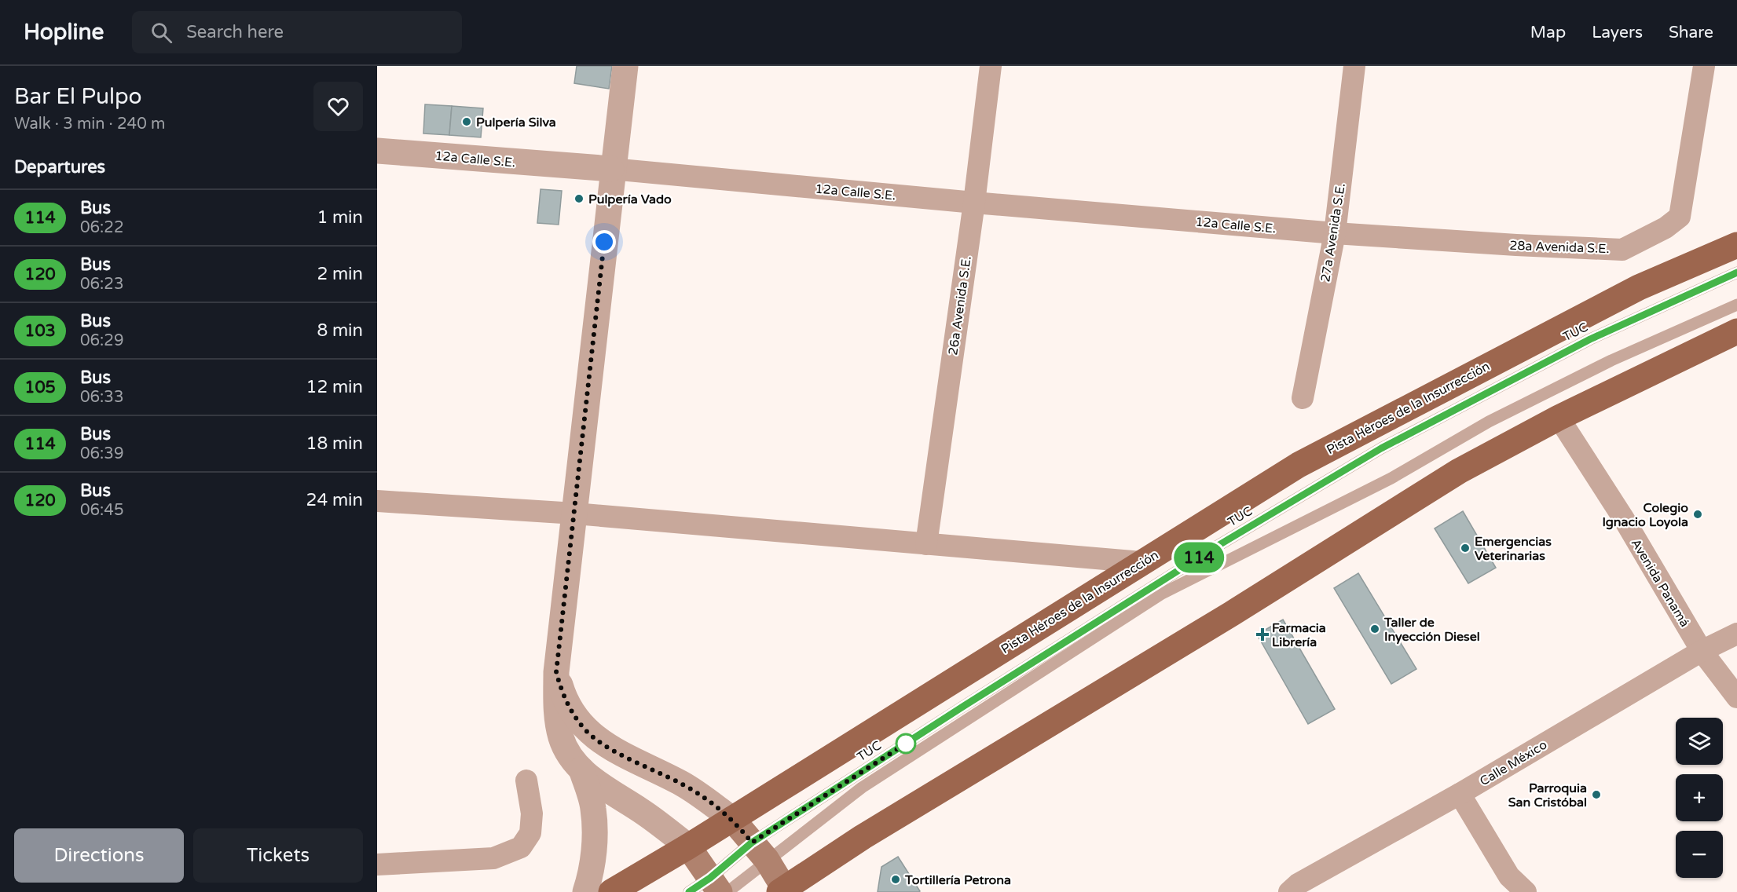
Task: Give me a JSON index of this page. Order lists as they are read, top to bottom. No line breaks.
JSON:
{"streets":{"main road":["Pista Héroes de la Insurrección"],"street":["12a Calle S.E.","27a Avenida S.E.","28a Avenida S.E.","26a Avenida S.E.","Avenida Panamá","Calle México"],"lane":["TUC"]},"crossings":[["12a Calle S.E.","27a Avenida S.E."],["12a Calle S.E.","28a Avenida S.E."],["12a Calle S.E.","26a Avenida S.E."],["27a Avenida S.E.","28a Avenida S.E."],["Avenida Panamá","Calle México"]],"places":{"other":["Pulpería Silva","Pulpería Vado","Colegio Ignacio Loyola","Emergencias Veterinarias","Taller de Inyección Diesel","Parroquia San Cristóbal","Tortillería Petrona"],"health":["Farmacia Librería"]},"lines":["bus line 114"],"page":{"header":"Hopline","search":"Search here","nav":["Map","Layers","Share"],"heading":[["Bar El Pulpo","Walk · 3 min · 240 m"],"Departures"],"on_map":"114","list":[{"mark":"114","name":"Bus","note":"06:22","value":"1 min"},{"mark":"120","name":"Bus","note":"06:23","value":"2 min"},{"mark":"103","name":"Bus","note":"06:29","value":"8 min"},{"mark":"105","name":"Bus","note":"06:33","value":"12 min"},{"mark":"114","name":"Bus","note":"06:39","value":"18 min"},{"mark":"120","name":"Bus","note":"06:45","value":"24 min"}],"map_buttons":["+","−"],"buttons":["Directions","Tickets"]}}
